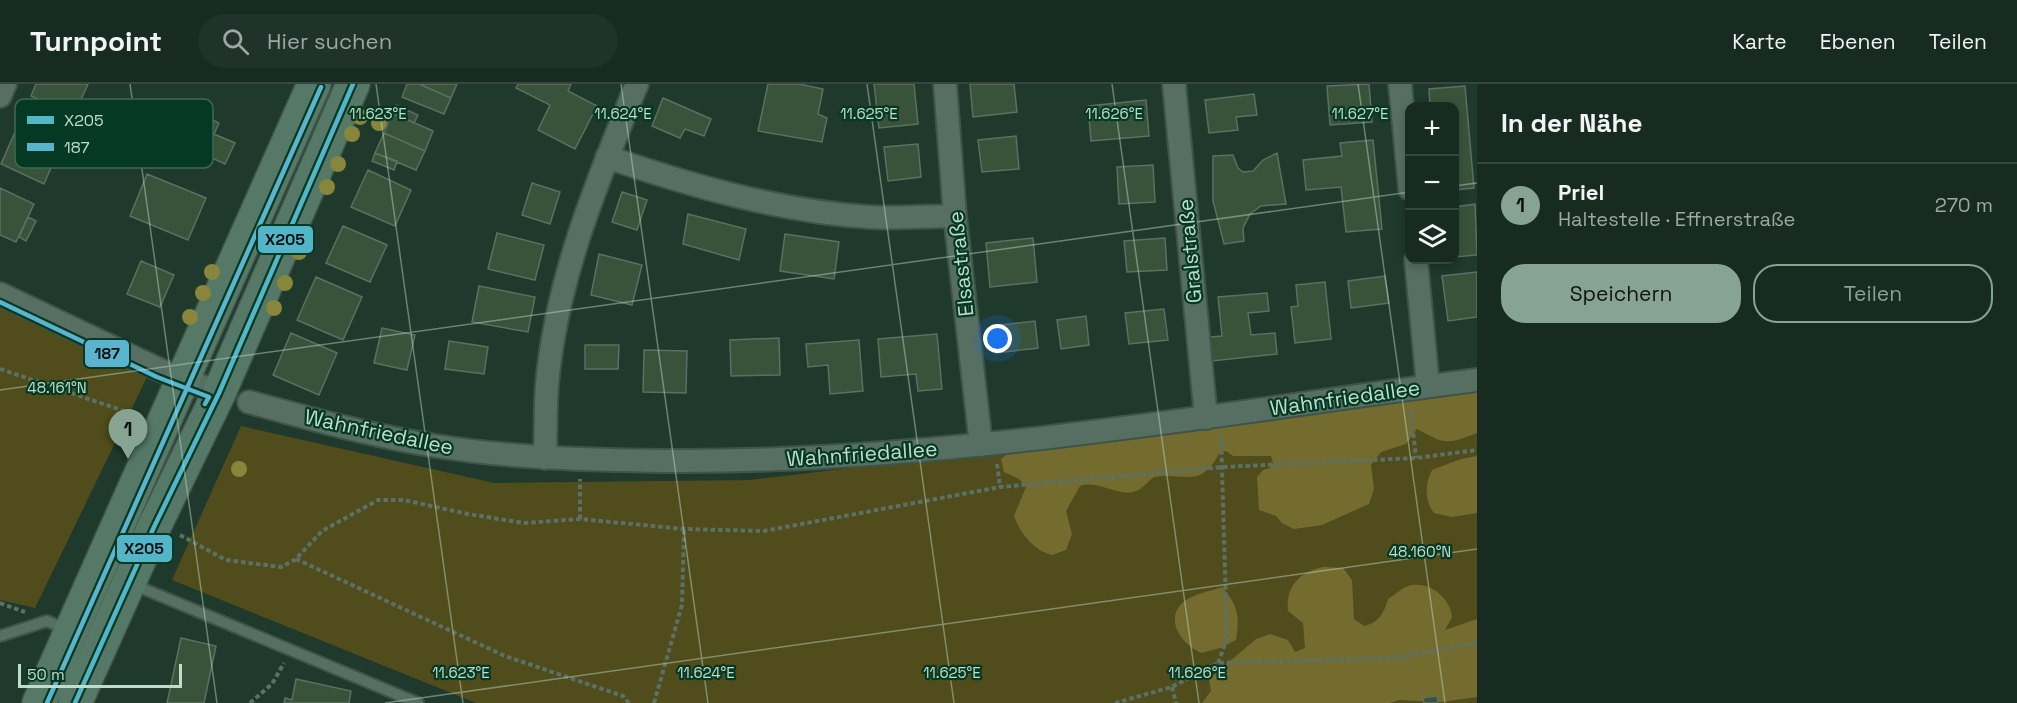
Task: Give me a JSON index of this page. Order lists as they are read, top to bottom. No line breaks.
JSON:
{"streets":{"street":["Gralstraße","Elsastraße","Wahnfriedallee"]},"crossings":[["Gralstraße","Wahnfriedallee"],["Elsastraße","Wahnfriedallee"]],"lines":["transit line X205","transit line 187"],"legend":["X205","187"],"scale_bar":"50 m","page":{"header":"Turnpoint","search":"Hier suchen","nav":["Karte","Ebenen","Teilen"],"heading":"In der Nähe","map_buttons":["+","−"],"list":[{"mark":"1","name":"Priel","note":"Haltestelle · Effnerstraße","value":"270 m"}],"buttons":["Speichern","Teilen"],"pins":"1","scale":"50 m"},"coordinates":["11.623°E","11.624°E","11.625°E","11.626°E","11.627°E","48.161°N","48.160°N"]}
